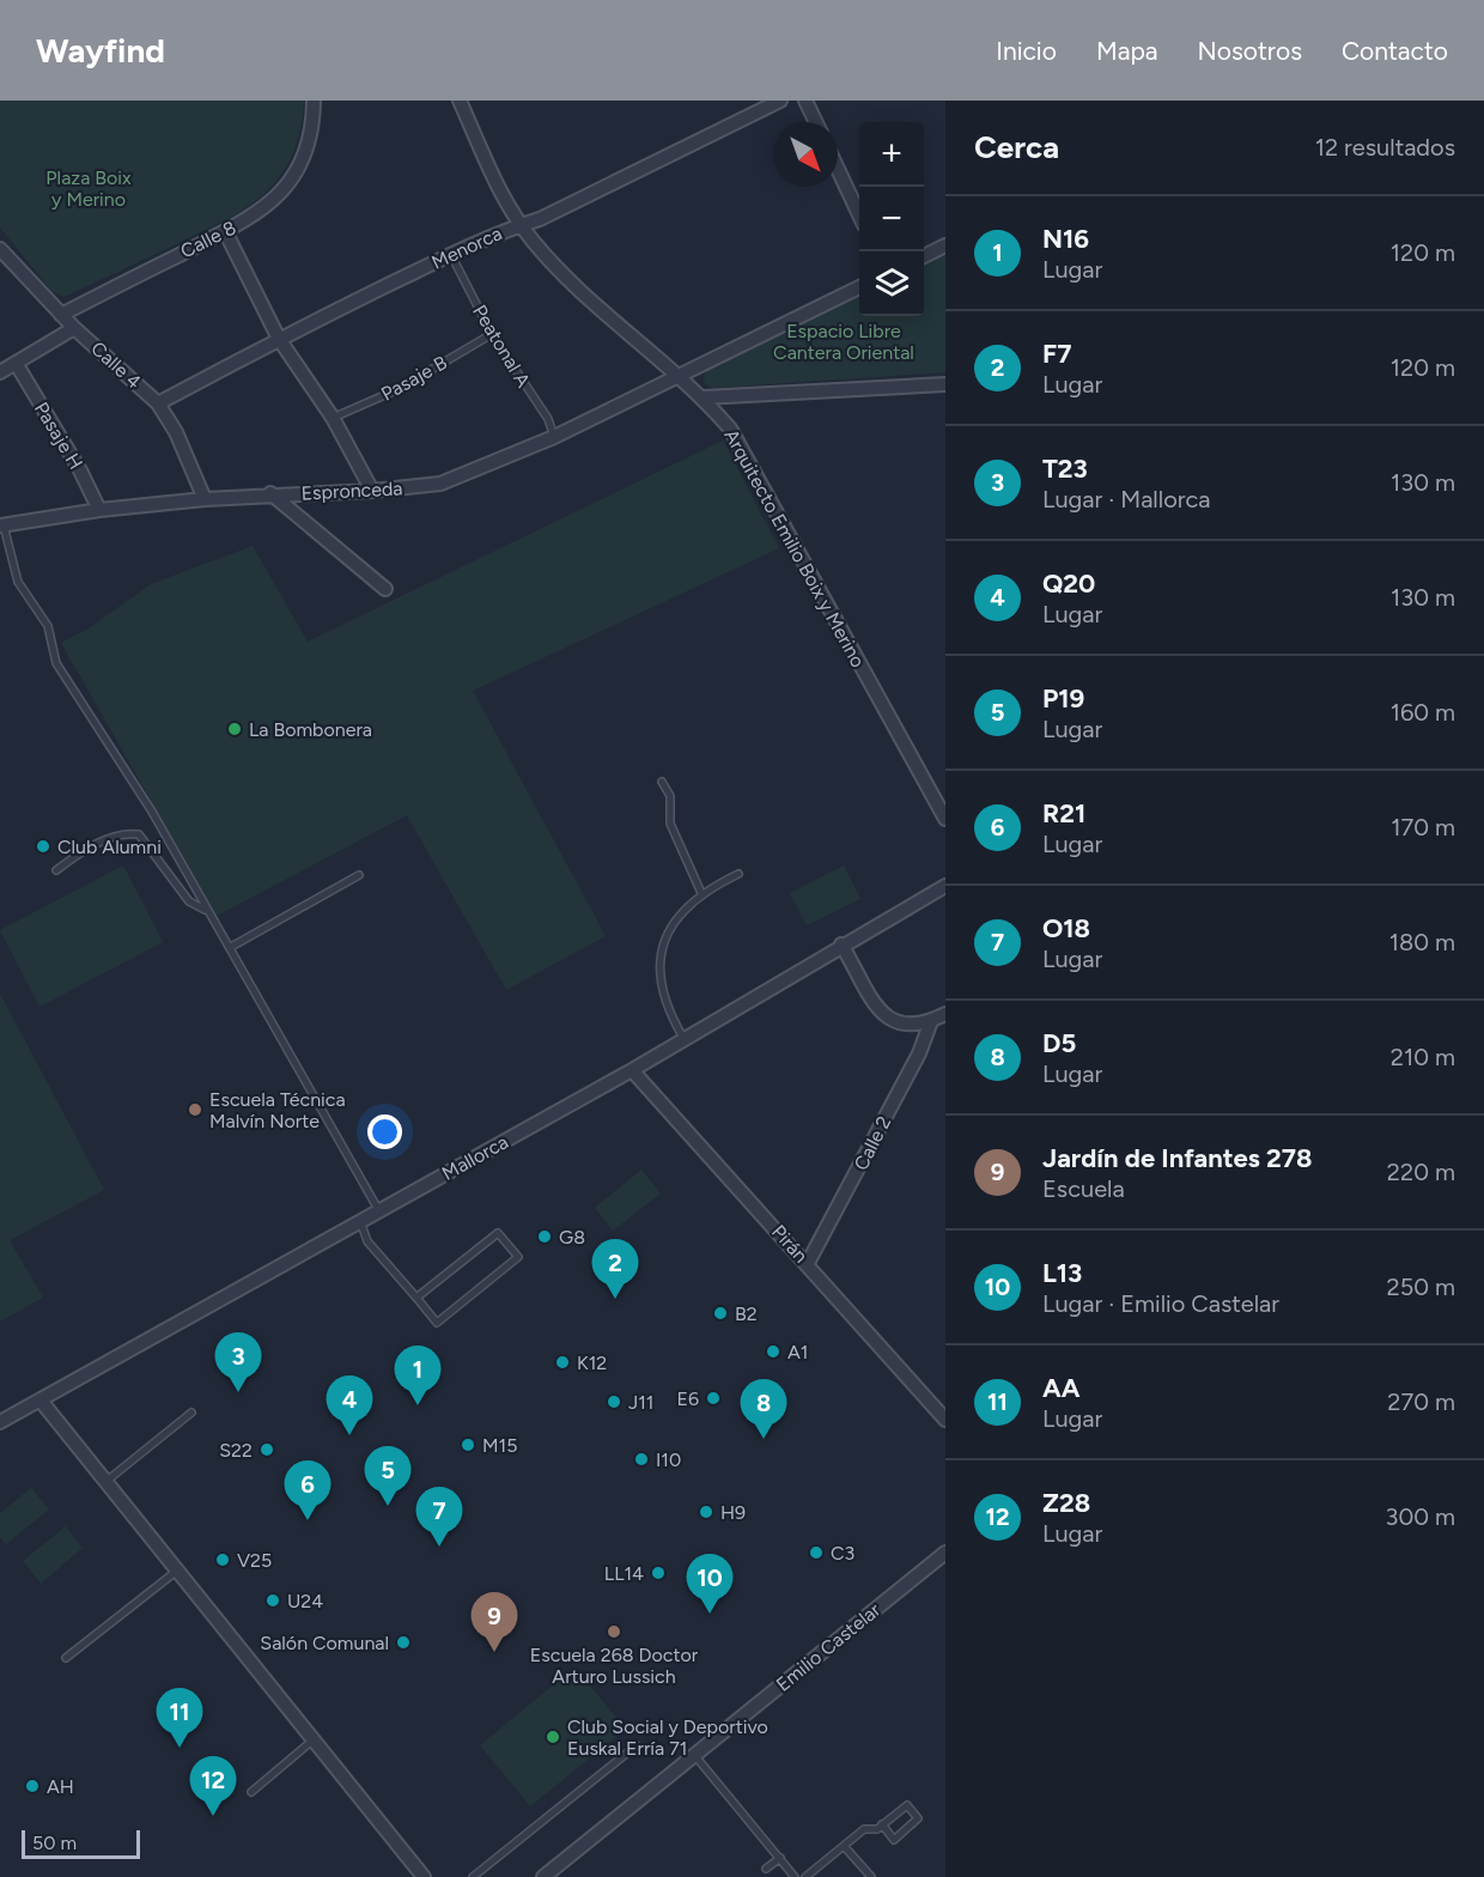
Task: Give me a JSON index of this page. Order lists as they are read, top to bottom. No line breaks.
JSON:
{"streets":{"street":["Calle 8","Menorca","Calle 4","Pasaje H","Espronceda","Arquitecto Emilio Boix y Merino","Calle 2","Mallorca","Pirán","Emilio Castelar"],"lane":["Peatonal A","Pasaje B"]},"crossings":[["Calle 8","Calle 4"],["Menorca","Peatonal A"],["Menorca","Calle 4"],["Menorca","Arquitecto Emilio Boix y Merino"],["Peatonal A","Pasaje B"],["Peatonal A","Espronceda"],["Calle 4","Espronceda"],["Pasaje H","Espronceda"],["Espronceda","Arquitecto Emilio Boix y Merino"],["Calle 2","Pirán"],["Mallorca","Pirán"]],"parks":["Plaza Boix y Merino","Espacio Libre Cantera Oriental"],"places":["La Bombonera","Club Alumni","Escuela Técnica Malvín Norte","G8","B2","A1","K12","E6","J11","M15","S22","I10","H9","C3","V25","LL14","U24","Escuela 268 Doctor Arturo Lussich","Salón Comunal","Club Social y Deportivo Euskal Erría 71","AH"],"scale_bar":"50 m","north":"bottom right","page":{"header":"Wayfind","nav":["Inicio","Mapa","Nosotros","Contacto"],"heading":["Cerca","12 resultados"],"map_buttons":["+","−"],"list":[{"mark":"1","name":"N16","note":"Lugar","value":"120 m"},{"mark":"2","name":"F7","note":"Lugar","value":"120 m"},{"mark":"3","name":"T23","note":"Lugar · Mallorca","value":"130 m"},{"mark":"4","name":"Q20","note":"Lugar","value":"130 m"},{"mark":"5","name":"P19","note":"Lugar","value":"160 m"},{"mark":"6","name":"R21","note":"Lugar","value":"170 m"},{"mark":"7","name":"O18","note":"Lugar","value":"180 m"},{"mark":"8","name":"D5","note":"Lugar","value":"210 m"},{"mark":"9","name":"Jardín de Infantes 278","note":"Escuela","value":"220 m"},{"mark":"10","name":"L13","note":"Lugar · Emilio Castelar","value":"250 m"},{"mark":"11","name":"AA","note":"Lugar","value":"270 m"},{"mark":"12","name":"Z28","note":"Lugar","value":"300 m"}],"pins":["2","3","1","4","8","5","6","7","10","9","11","12"],"scale":"50 m"}}
